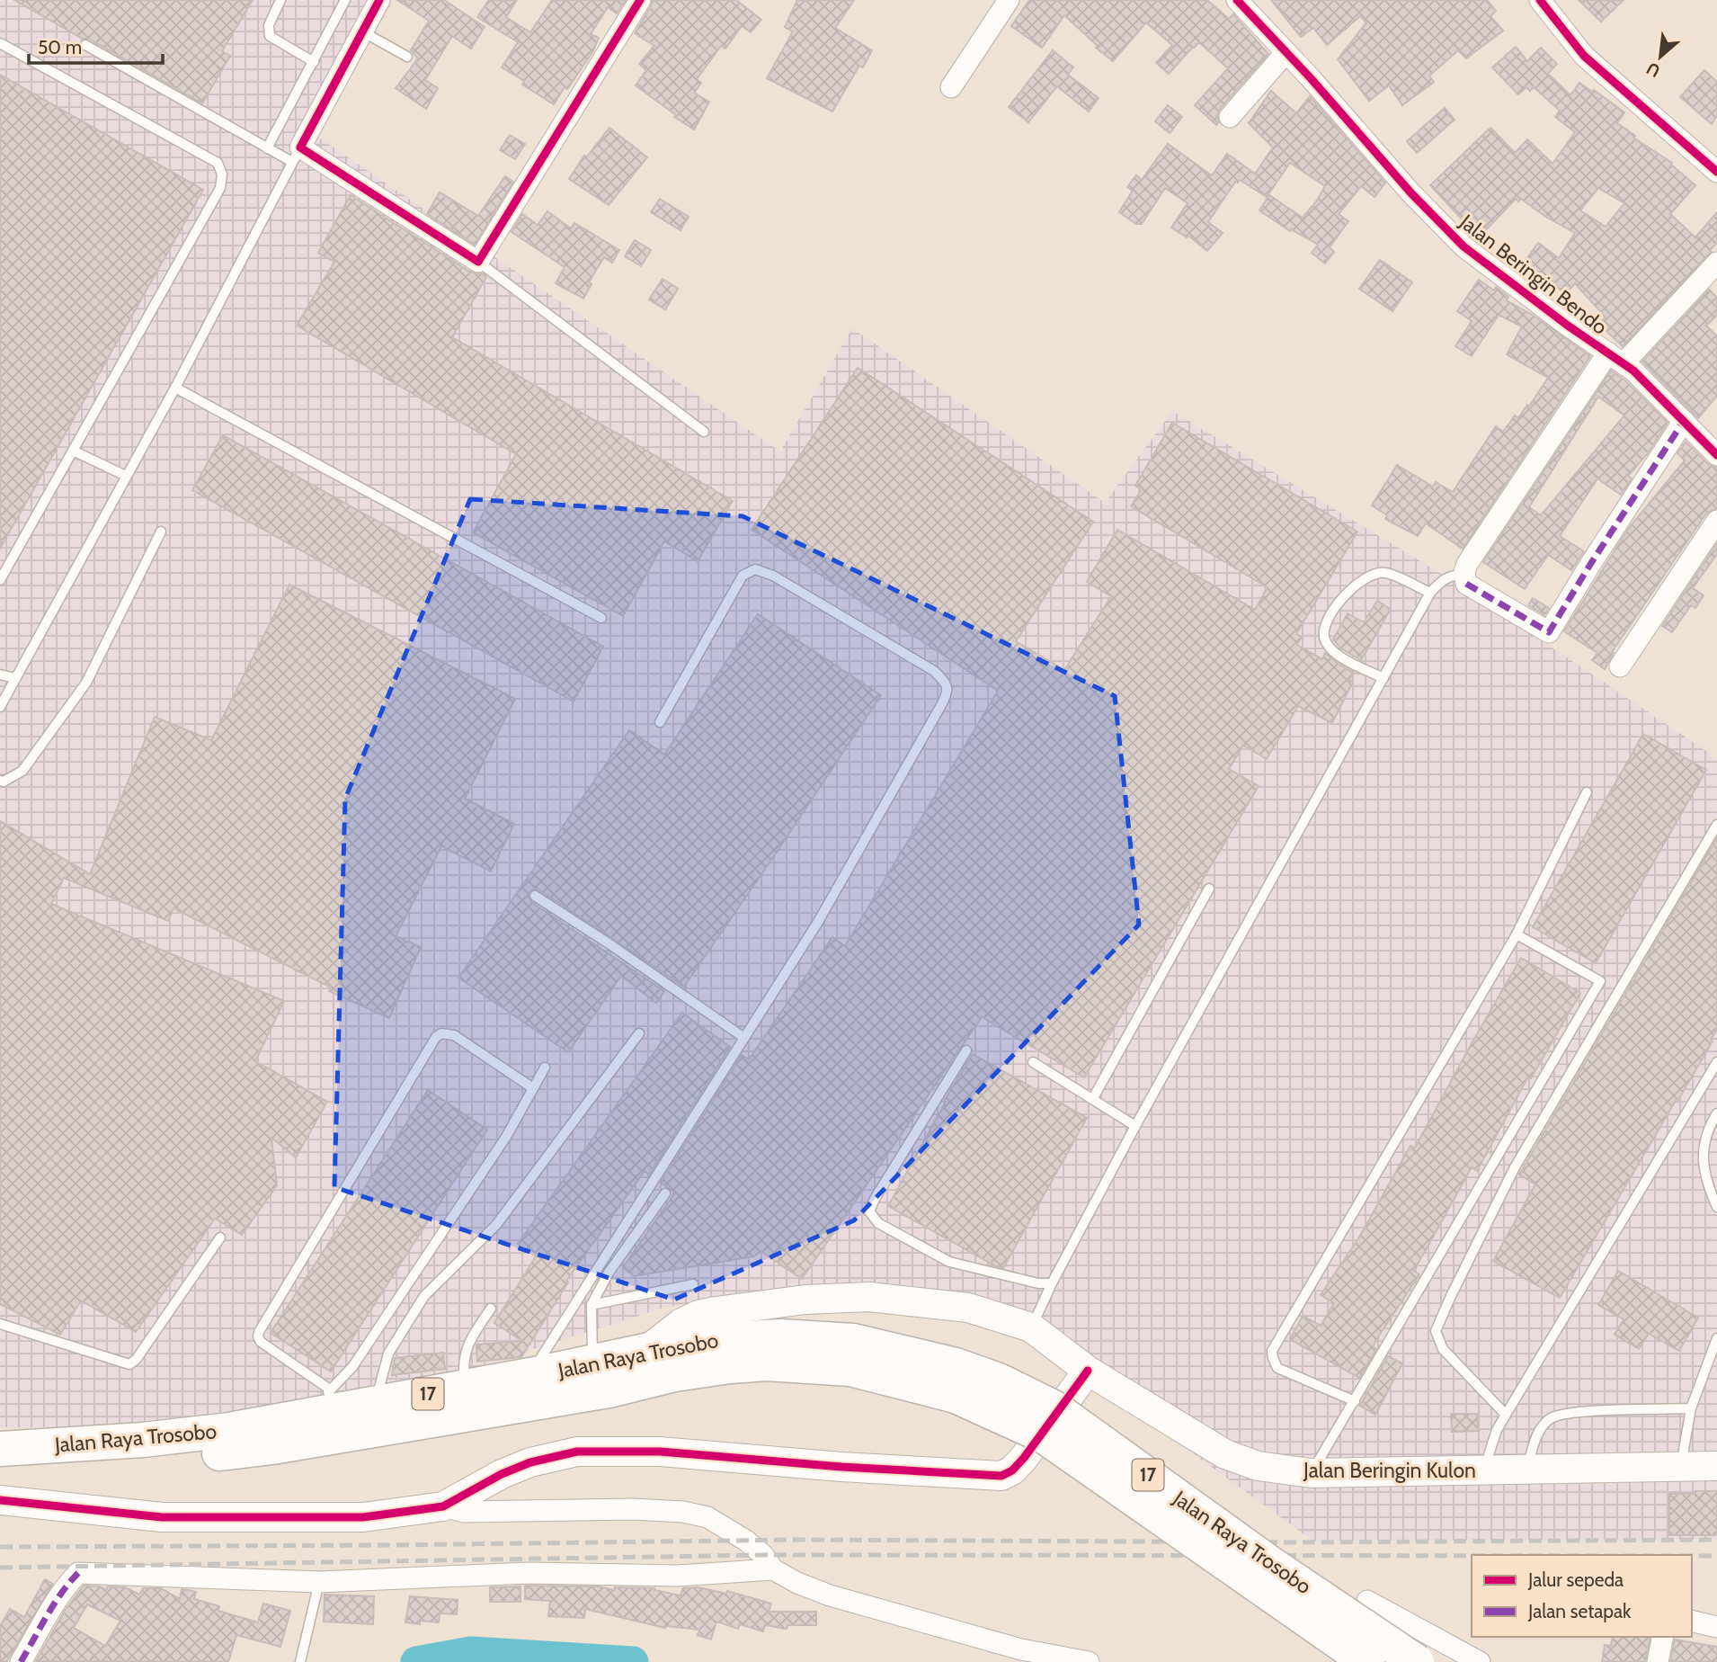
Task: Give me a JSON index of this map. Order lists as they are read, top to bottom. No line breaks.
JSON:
{"streets":{"highway":["Jalan Raya Trosobo","17"],"street":["Jalan Beringin Bendo","Jalan Beringin Kulon"]},"crossings":[["Jalan Raya Trosobo","Jalan Beringin Kulon"]],"legend":["Jalur sepeda","Jalan setapak"],"scale_bar":"50 m","north":"bottom left"}
